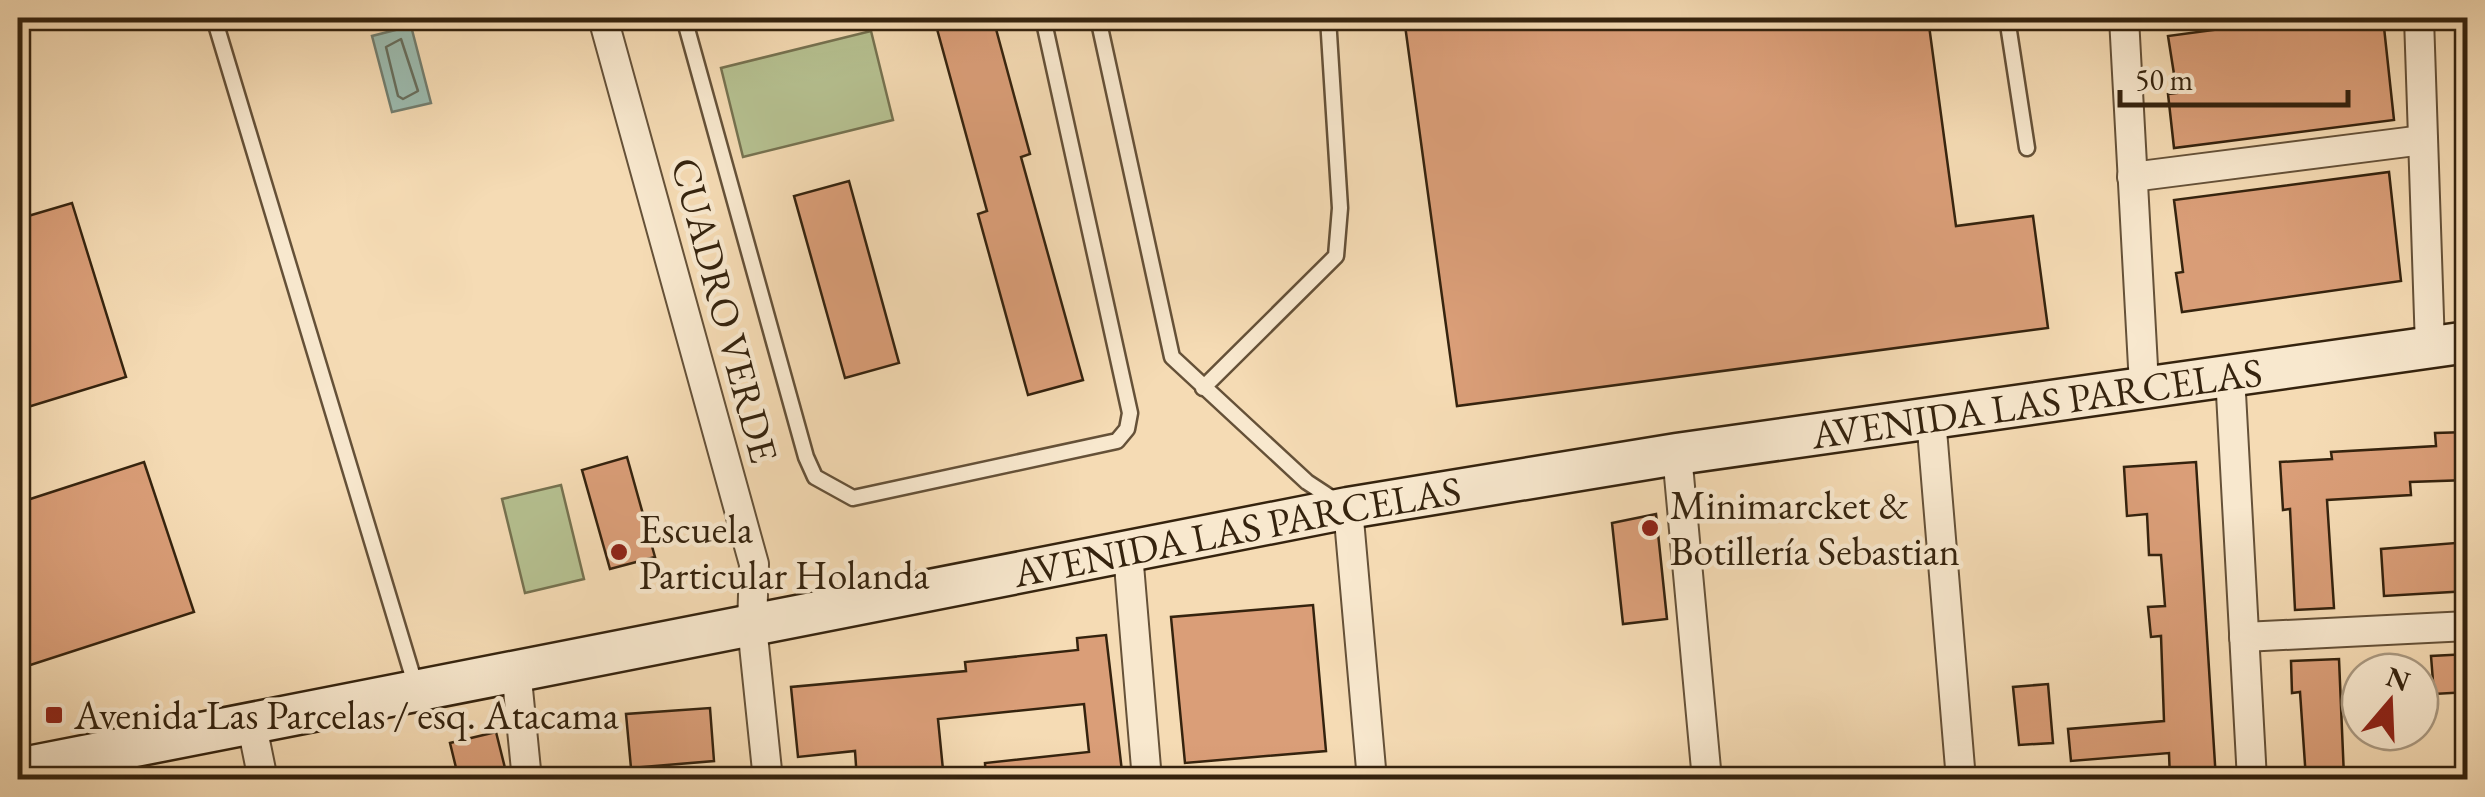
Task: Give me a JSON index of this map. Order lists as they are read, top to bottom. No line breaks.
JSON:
{"streets":{"street":["CUADRO VERDE","AVENIDA LAS PARCELAS"]},"crossings":[["CUADRO VERDE","AVENIDA LAS PARCELAS"]],"places":{"other":["Minimarcket & Botillería Sebastian","Escuela Particular Holanda"],"transit":["Avenida Las Parcelas / esq. Atacama"]},"scale_bar":"50 m","north":"top"}
